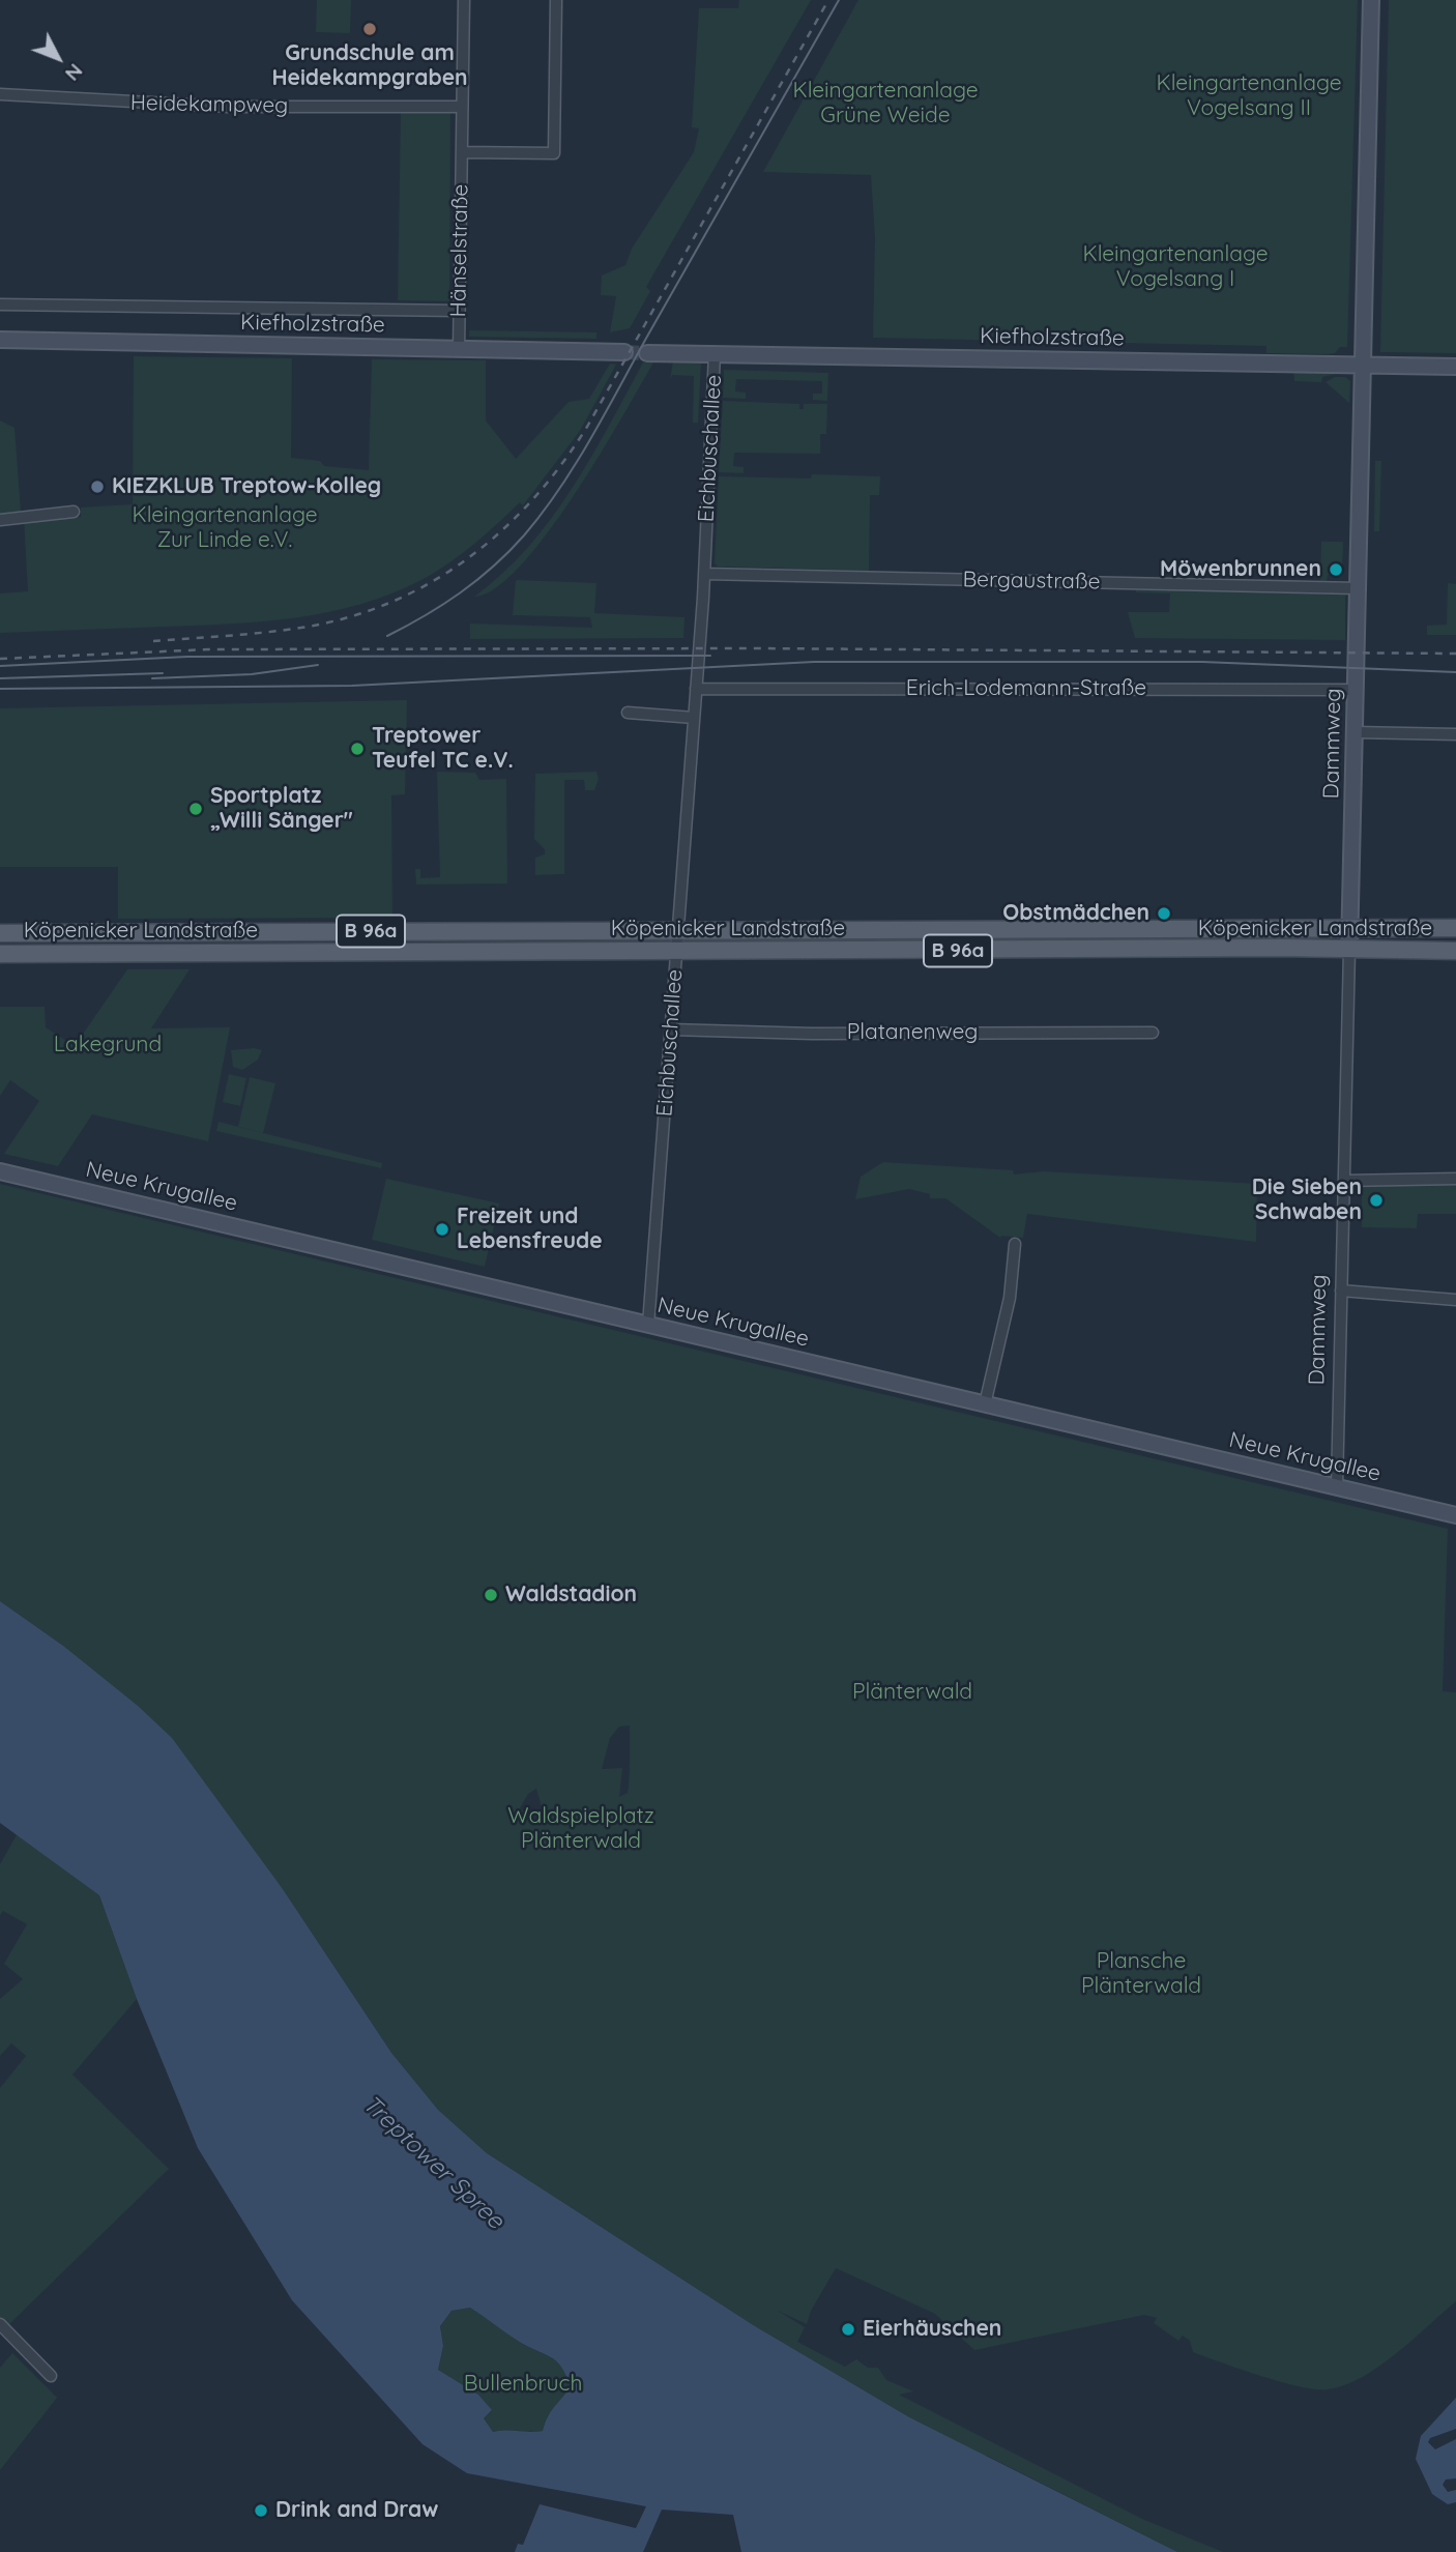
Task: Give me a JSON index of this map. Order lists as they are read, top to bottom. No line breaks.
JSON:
{"streets":{"main road":["Köpenicker Landstraße","B 96a"],"street":["Heidekampweg","Hänselstraße","Kiefholzstraße","Eichbuschallee","Bergaustraße","Erich-Lodemann-Straße","Dammweg","Platanenweg","Neue Krugallee"]},"crossings":[["Heidekampweg","Hänselstraße"],["Hänselstraße","Kiefholzstraße"],["Kiefholzstraße","Eichbuschallee"],["Kiefholzstraße","Dammweg"],["Eichbuschallee","Bergaustraße"],["Eichbuschallee","Erich-Lodemann-Straße"],["Eichbuschallee","Köpenicker Landstraße"],["Eichbuschallee","Platanenweg"],["Eichbuschallee","Neue Krugallee"],["Bergaustraße","Dammweg"],["Erich-Lodemann-Straße","Dammweg"],["Dammweg","Köpenicker Landstraße"],["Dammweg","Neue Krugallee"]],"water":["Treptower Spree"],"parks":["Kleingartenanlage Vogelsang II","Kleingartenanlage Grüne Weide","Kleingartenanlage Vogelsang I","Kleingartenanlage Zur Linde e.V.","Lakegrund","Plänterwald","Waldspielplatz Plänterwald","Plansche Plänterwald","Bullenbruch"],"places":["Grundschule am Heidekampgraben","KIEZKLUB Treptow-Kolleg","Möwenbrunnen","Treptower Teufel TC e.V.","Sportplatz „Willi Sänger\"","Obstmädchen","Die Sieben Schwaben","Freizeit und Lebensfreude","Waldstadion","Eierhäuschen","Drink and Draw"],"north":"bottom right"}
